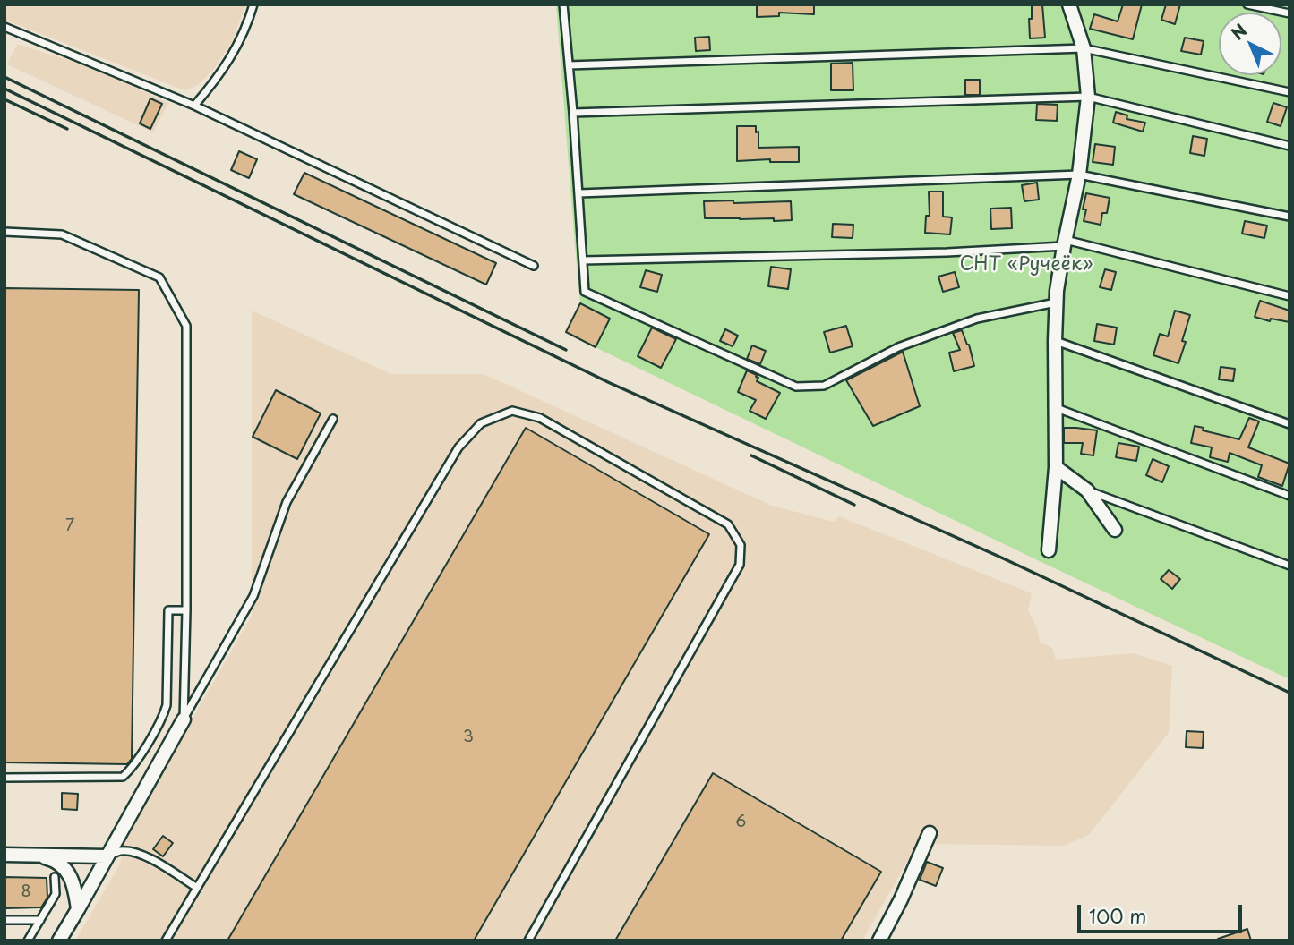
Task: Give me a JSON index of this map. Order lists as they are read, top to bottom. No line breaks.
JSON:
{"parks":["СНТ «Ручеёк»"],"house_numbers":["7","3","6","8"],"scale_bar":"100 m","north":"top left"}
